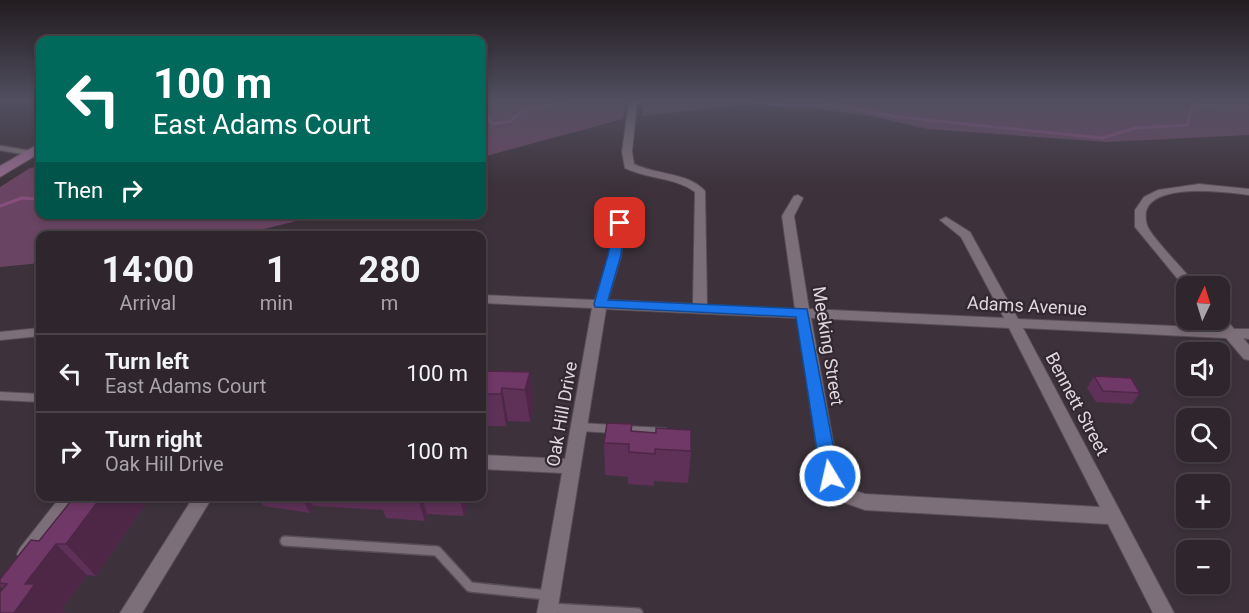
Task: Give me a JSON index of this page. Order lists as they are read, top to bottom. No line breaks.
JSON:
{"streets":{"street":["Adams Avenue","Meeking Street","Bennett Street","Oak Hill Drive"]},"crossings":[["Adams Avenue","Meeking Street"],["Adams Avenue","Bennett Street"],["Adams Avenue","Oak Hill Drive"],["Meeking Street","Bennett Street"]],"north":"top","page":{"turn":["100 m","East Adams Court"],"then":"Then","eta":["14:00","Arrival","1","min","280","m"],"map_buttons":["+","−"],"list":[{"name":"Turn left","note":"East Adams Court","value":"100 m"},{"name":"Turn right","note":"Oak Hill Drive","value":"100 m"}]}}
